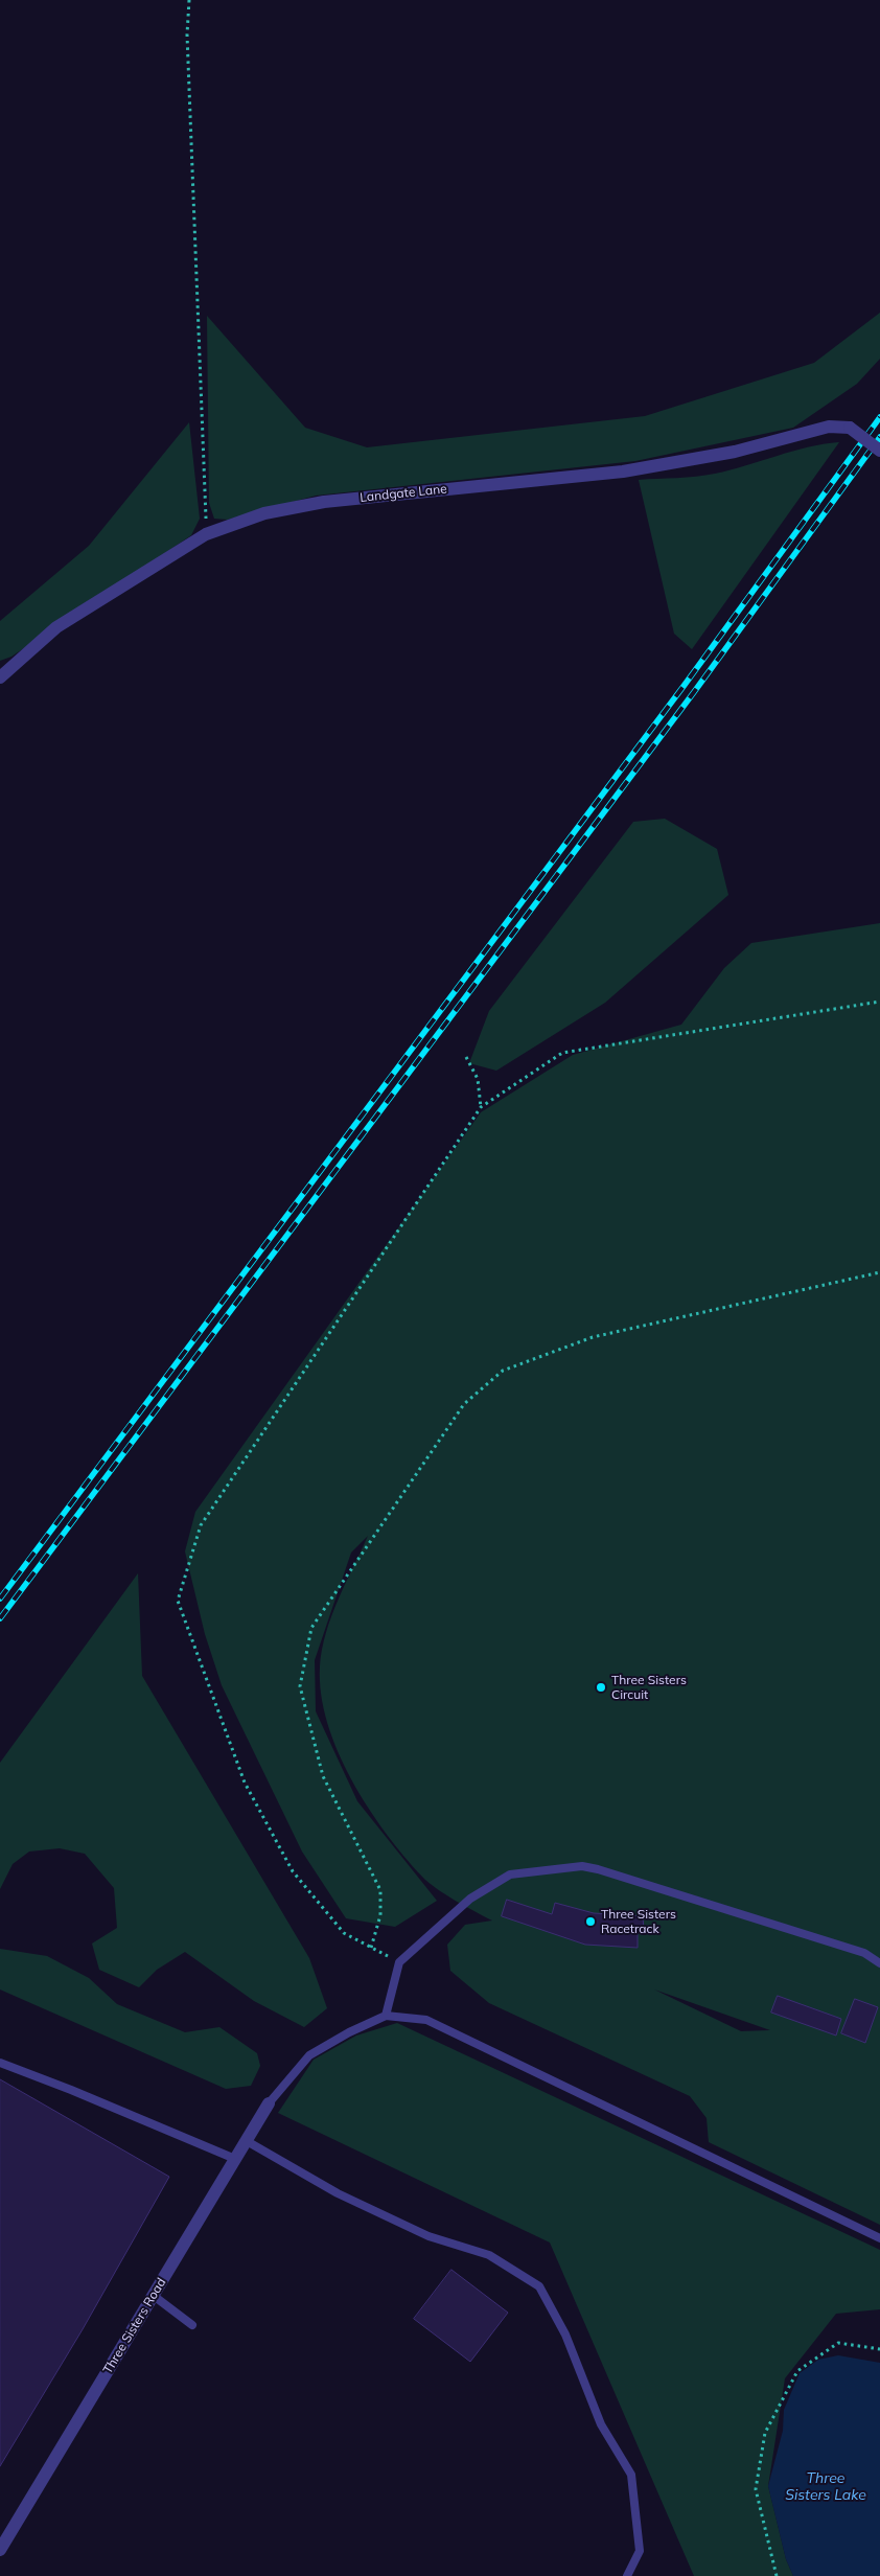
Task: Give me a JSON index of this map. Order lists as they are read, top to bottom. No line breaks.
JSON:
{"streets":{"street":["Landgate Lane","Three Sisters Road"]},"water":["Three Sisters Lake"],"places":["Three Sisters Circuit","Three Sisters Racetrack"]}
